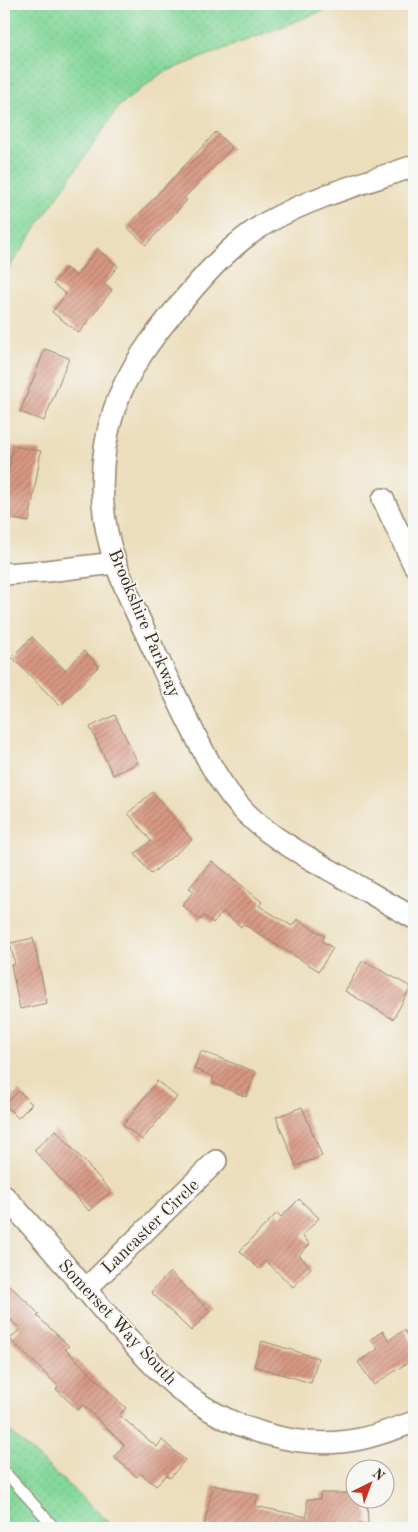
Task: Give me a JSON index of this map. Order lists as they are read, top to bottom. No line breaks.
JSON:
{"streets":{"street":["Brookshire Parkway","Lancaster Circle","Somerset Way South"]},"crossings":[["Lancaster Circle","Somerset Way South"]],"north":"top right"}
